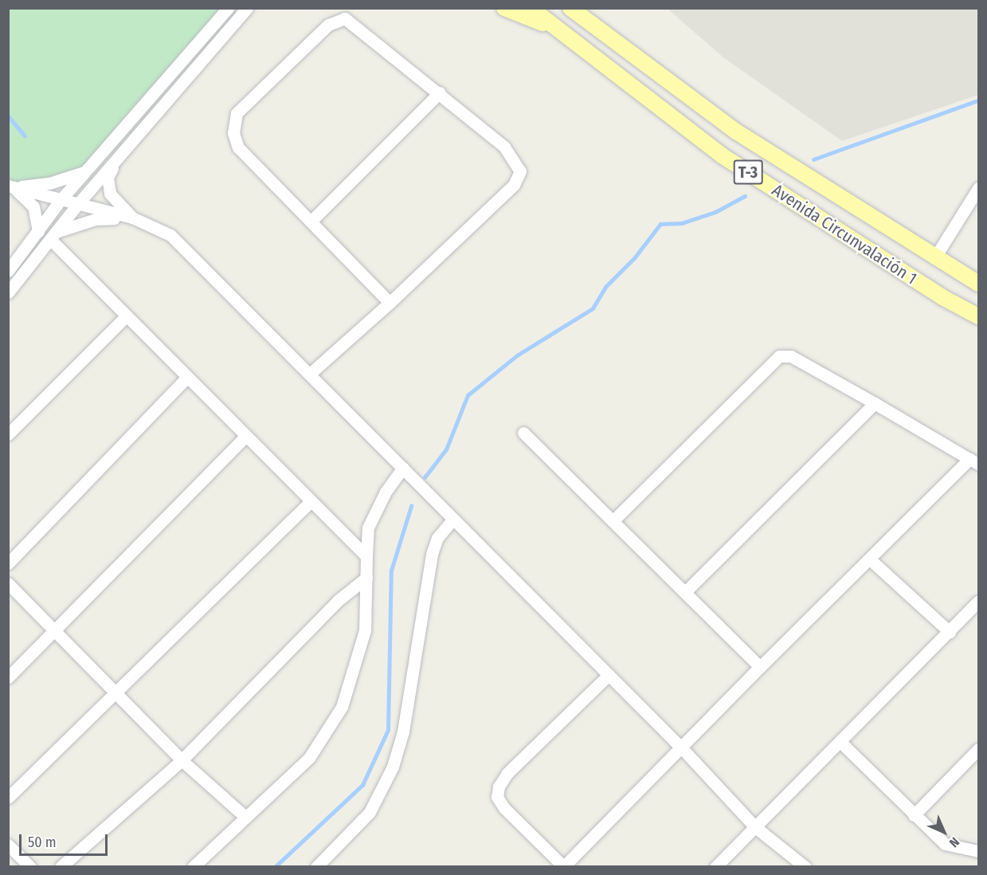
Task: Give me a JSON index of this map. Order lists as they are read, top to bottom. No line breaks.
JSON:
{"streets":{"main road":["T-3","Avenida Circunvalación 1"]},"scale_bar":"50 m","north":"bottom right"}
